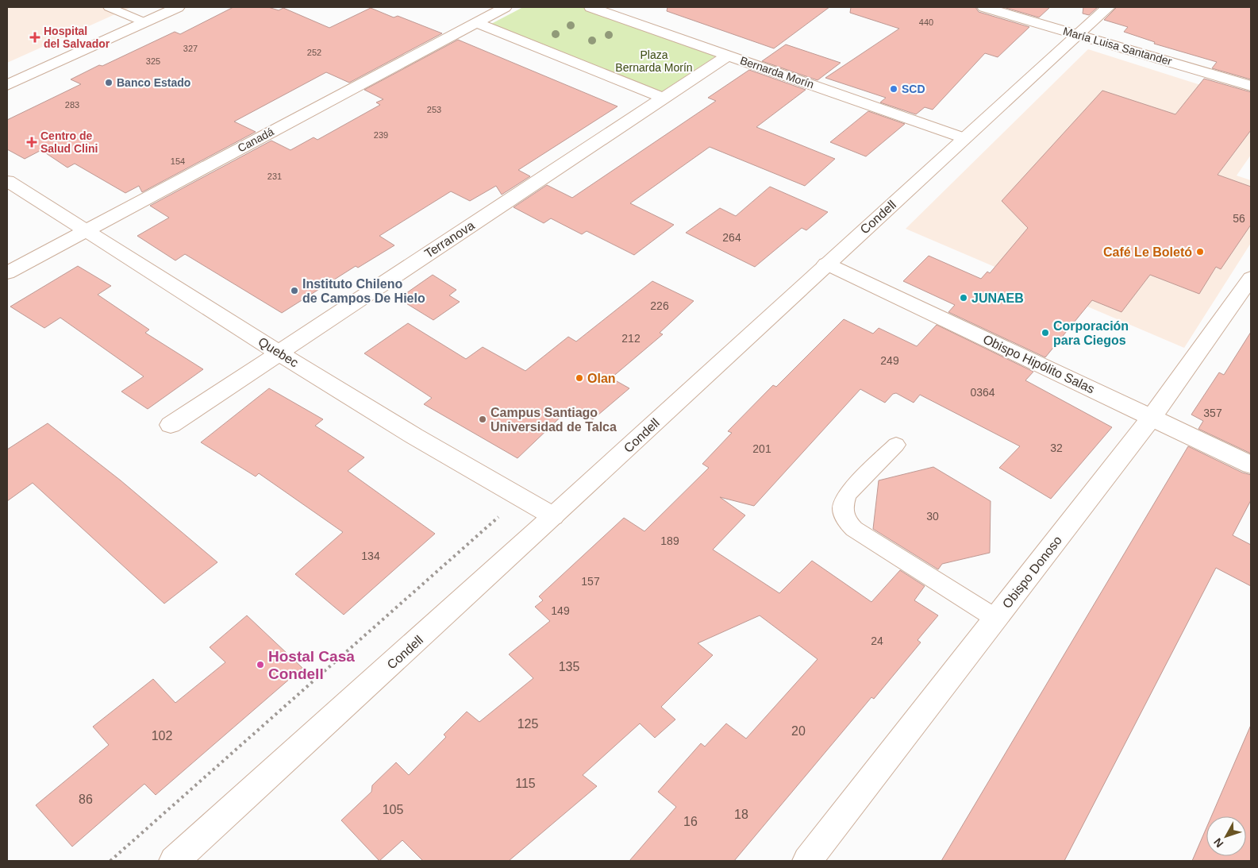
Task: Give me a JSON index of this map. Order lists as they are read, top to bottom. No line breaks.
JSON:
{"streets":{"street":["María Luisa Santander","Bernarda Morín","Canadá","Condell","Terranova","Quebec","Obispo Hipólito Salas","Obispo Donoso"]},"crossings":[["María Luisa Santander","Condell"],["Bernarda Morín","Condell"],["Bernarda Morín","Terranova"],["Canadá","Quebec"],["Condell","Quebec"],["Condell","Obispo Hipólito Salas"],["Terranova","Quebec"],["Obispo Hipólito Salas","Obispo Donoso"]],"parks":["Plaza Bernarda Morín"],"places":{"health":["Hospital del Salvador","Centro de Salud Clini"],"other":["Banco Estado","SCD","Café Le Boletó","Instituto Chileno de Campos De Hielo","JUNAEB","Corporación para Ciegos","Olan","Campus Santiago Universidad de Talca","Hostal Casa Condell"]},"house_numbers":["440","327","252","325","283","253","239","154","231","56","264","226","212","249","0364","357","32","201","30","189","134","157","149","24","135","125","20","102","115","86","105","18","16"],"north":"bottom left"}
